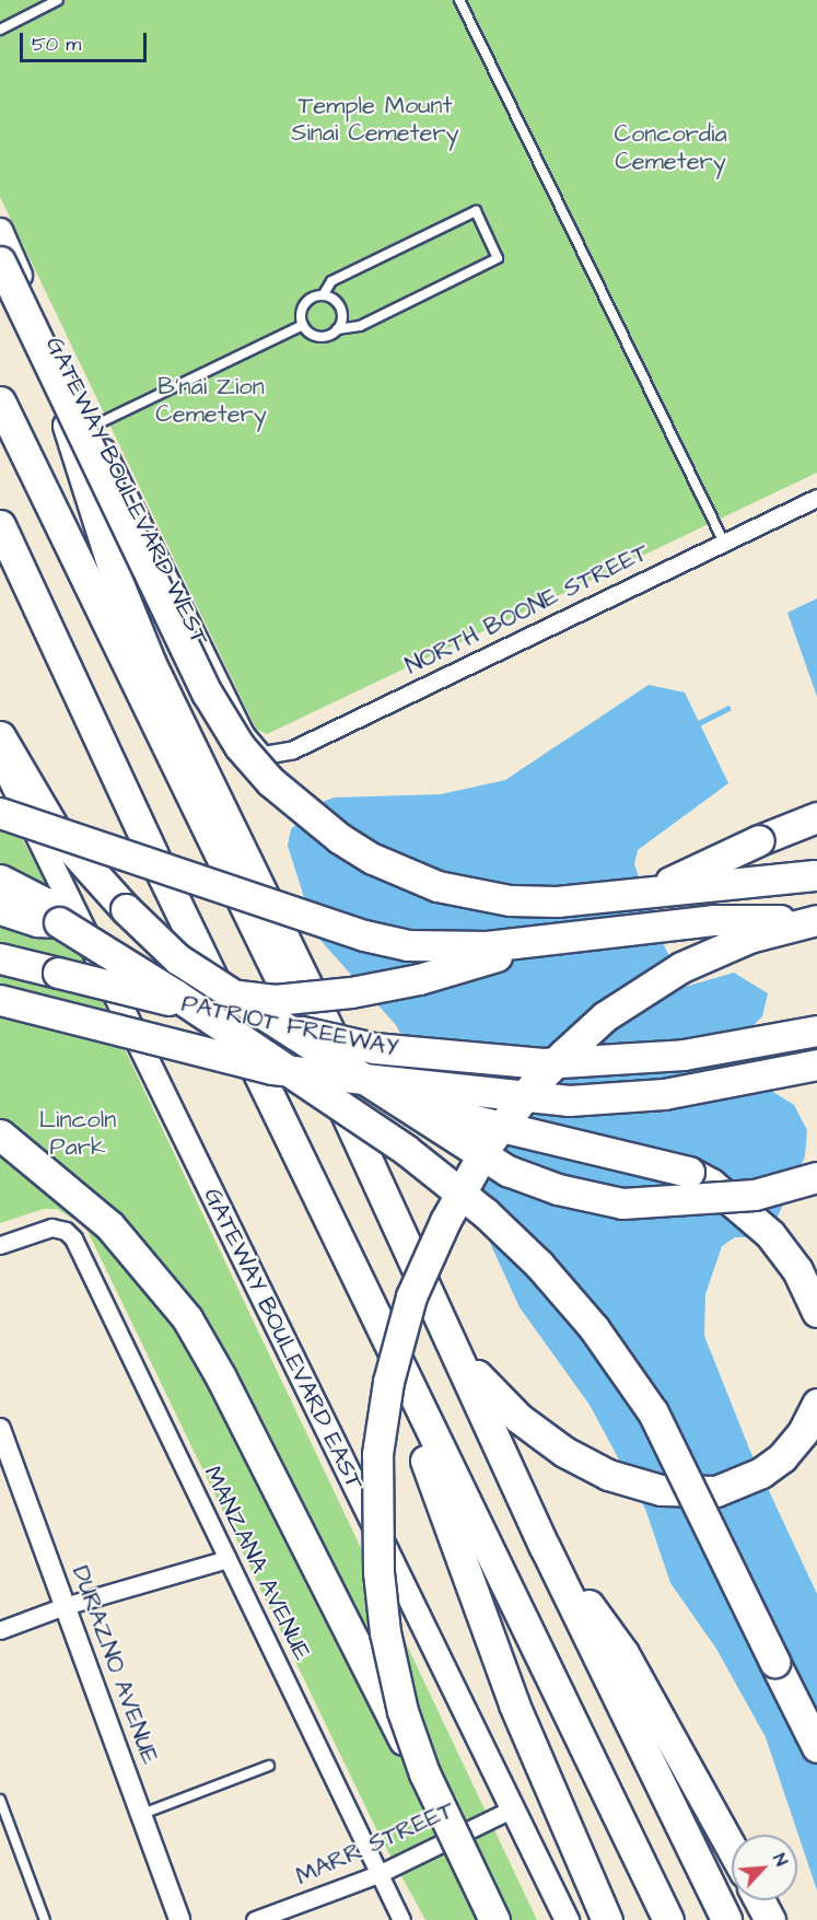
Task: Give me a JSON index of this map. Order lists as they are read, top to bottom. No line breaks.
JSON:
{"streets":{"highway":["PATRIOT FREEWAY"],"main road":["GATEWAY BOULEVARD WEST","GATEWAY BOULEVARD EAST"],"street":["NORTH BOONE STREET","MANZANA AVENUE","DURAZNO AVENUE","MARR STREET"]},"crossings":[["GATEWAY BOULEVARD WEST","NORTH BOONE STREET"],["GATEWAY BOULEVARD EAST","MARR STREET"],["MANZANA AVENUE","MARR STREET"]],"parks":["Temple Mount Sinai Cemetery","Concordia Cemetery","B'nai Zion Cemetery","Lincoln Park"],"scale_bar":"50 m","north":"top right"}
